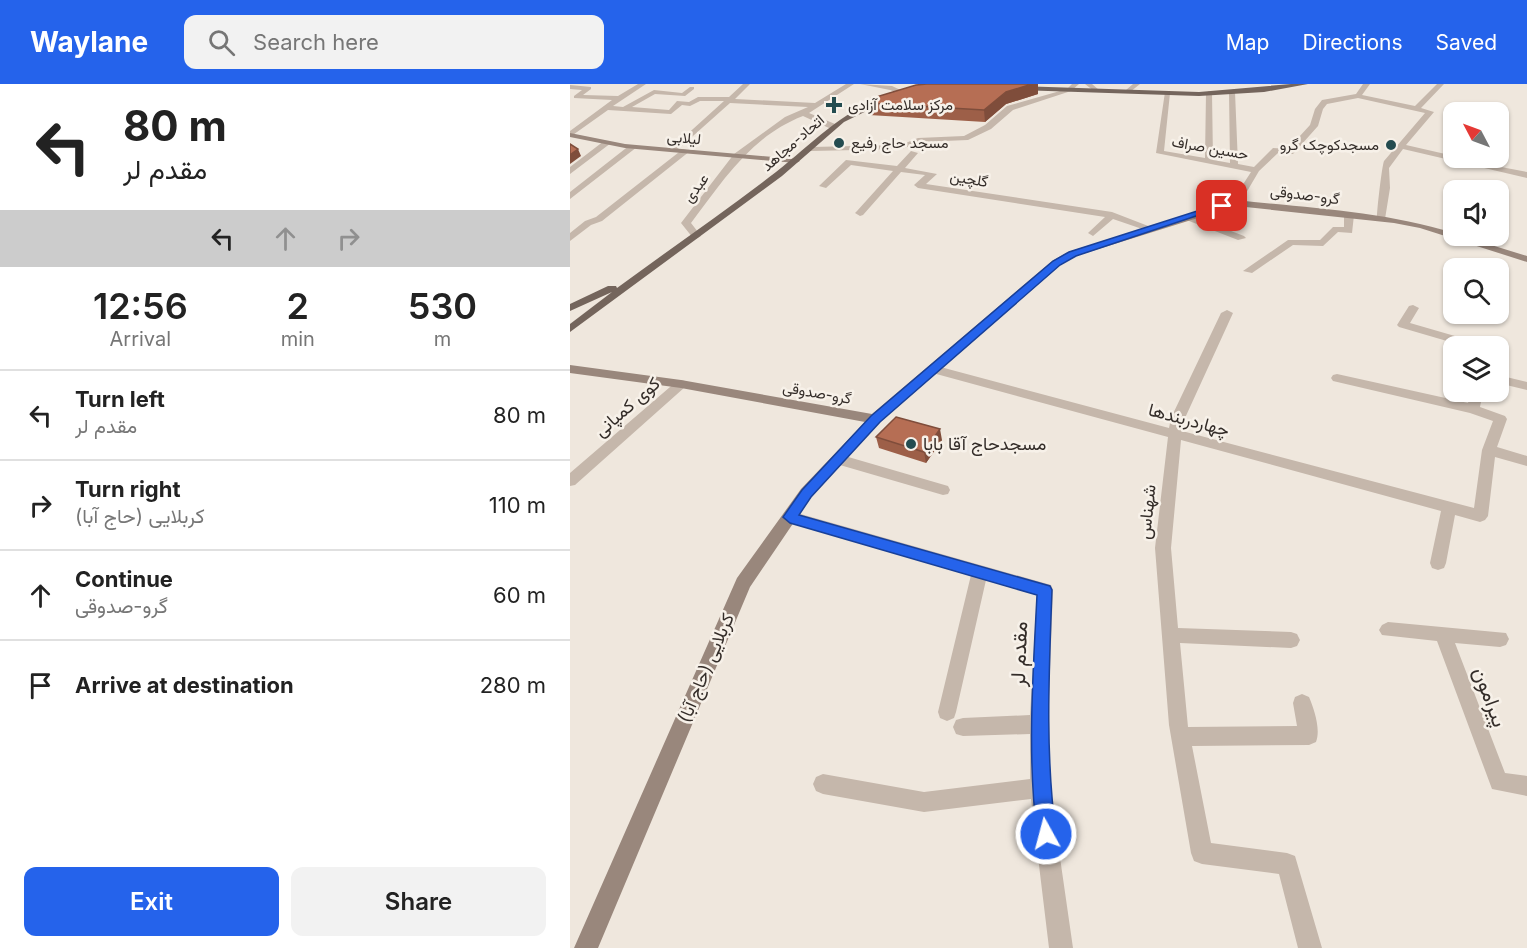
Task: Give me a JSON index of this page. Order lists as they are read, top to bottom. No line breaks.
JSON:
{"streets":{"main road":["اتحاد-مجاهد"],"street":["لیلابی","حسین صراف","گلچین","عبدی","گرو-صدوقی","کوی کمپانی","چهاردربندها","شهناس","مقدم لر","کربلایی (حاج آبا)","پیرامون"]},"crossings":[["لیلابی","اتحاد-مجاهد"],["لیلابی","عبدی"],["اتحاد-مجاهد","عبدی"],["حسین صراف","گرو-صدوقی"],["گلچین","گرو-صدوقی"],["گرو-صدوقی","کوی کمپانی"],["گرو-صدوقی","چهاردربندها"],["گرو-صدوقی","کربلایی (حاج آبا)"],["چهاردربندها","شهناس"],["مقدم لر","کربلایی (حاج آبا)"]],"places":{"health":["مرکز سلامت آزادی"],"other":["مسجد حاج رفیع","مسجدکوچک گرو","مسجدحاج آقا بابا"]},"north":"top left","page":{"header":"Waylane","search":"Search here","nav":["Map","Directions","Saved"],"turn":["80 m","مقدم لر"],"eta":["12:56","Arrival","2","min","530","m"],"list":[{"name":"Turn left","note":"مقدم لر","value":"80 m"},{"name":"Turn right","note":"کربلایی (حاج آبا)","value":"110 m"},{"name":"Continue","note":"گرو-صدوقی","value":"60 m"},{"name":"Arrive at destination","value":"280 m"}],"buttons":["Exit","Share"]}}
